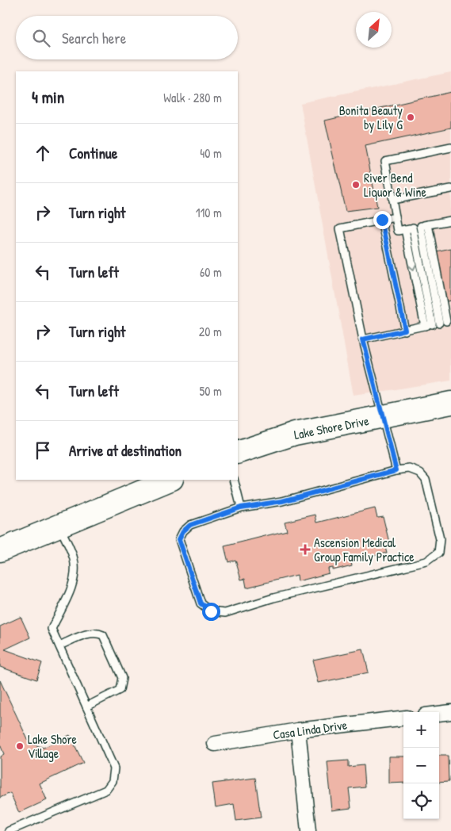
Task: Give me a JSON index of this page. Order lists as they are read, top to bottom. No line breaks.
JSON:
{"streets":{"main road":["Lake Shore Drive"],"street":["Casa Linda Drive"]},"places":{"other":["Bonita Beauty by Lily G","River Bend Liquor & Wine","Lake Shore Village"],"health":["Ascension Medical Group Family Practice"]},"north":"top right","page":{"search":"Search here","heading":["4 min","Walk · 280 m"],"list":[["Continue","40 m"],["Turn right","110 m"],["Turn left","60 m"],["Turn right","20 m"],["Turn left","50 m"],"Arrive at destination"],"map_buttons":["+","−"]}}
